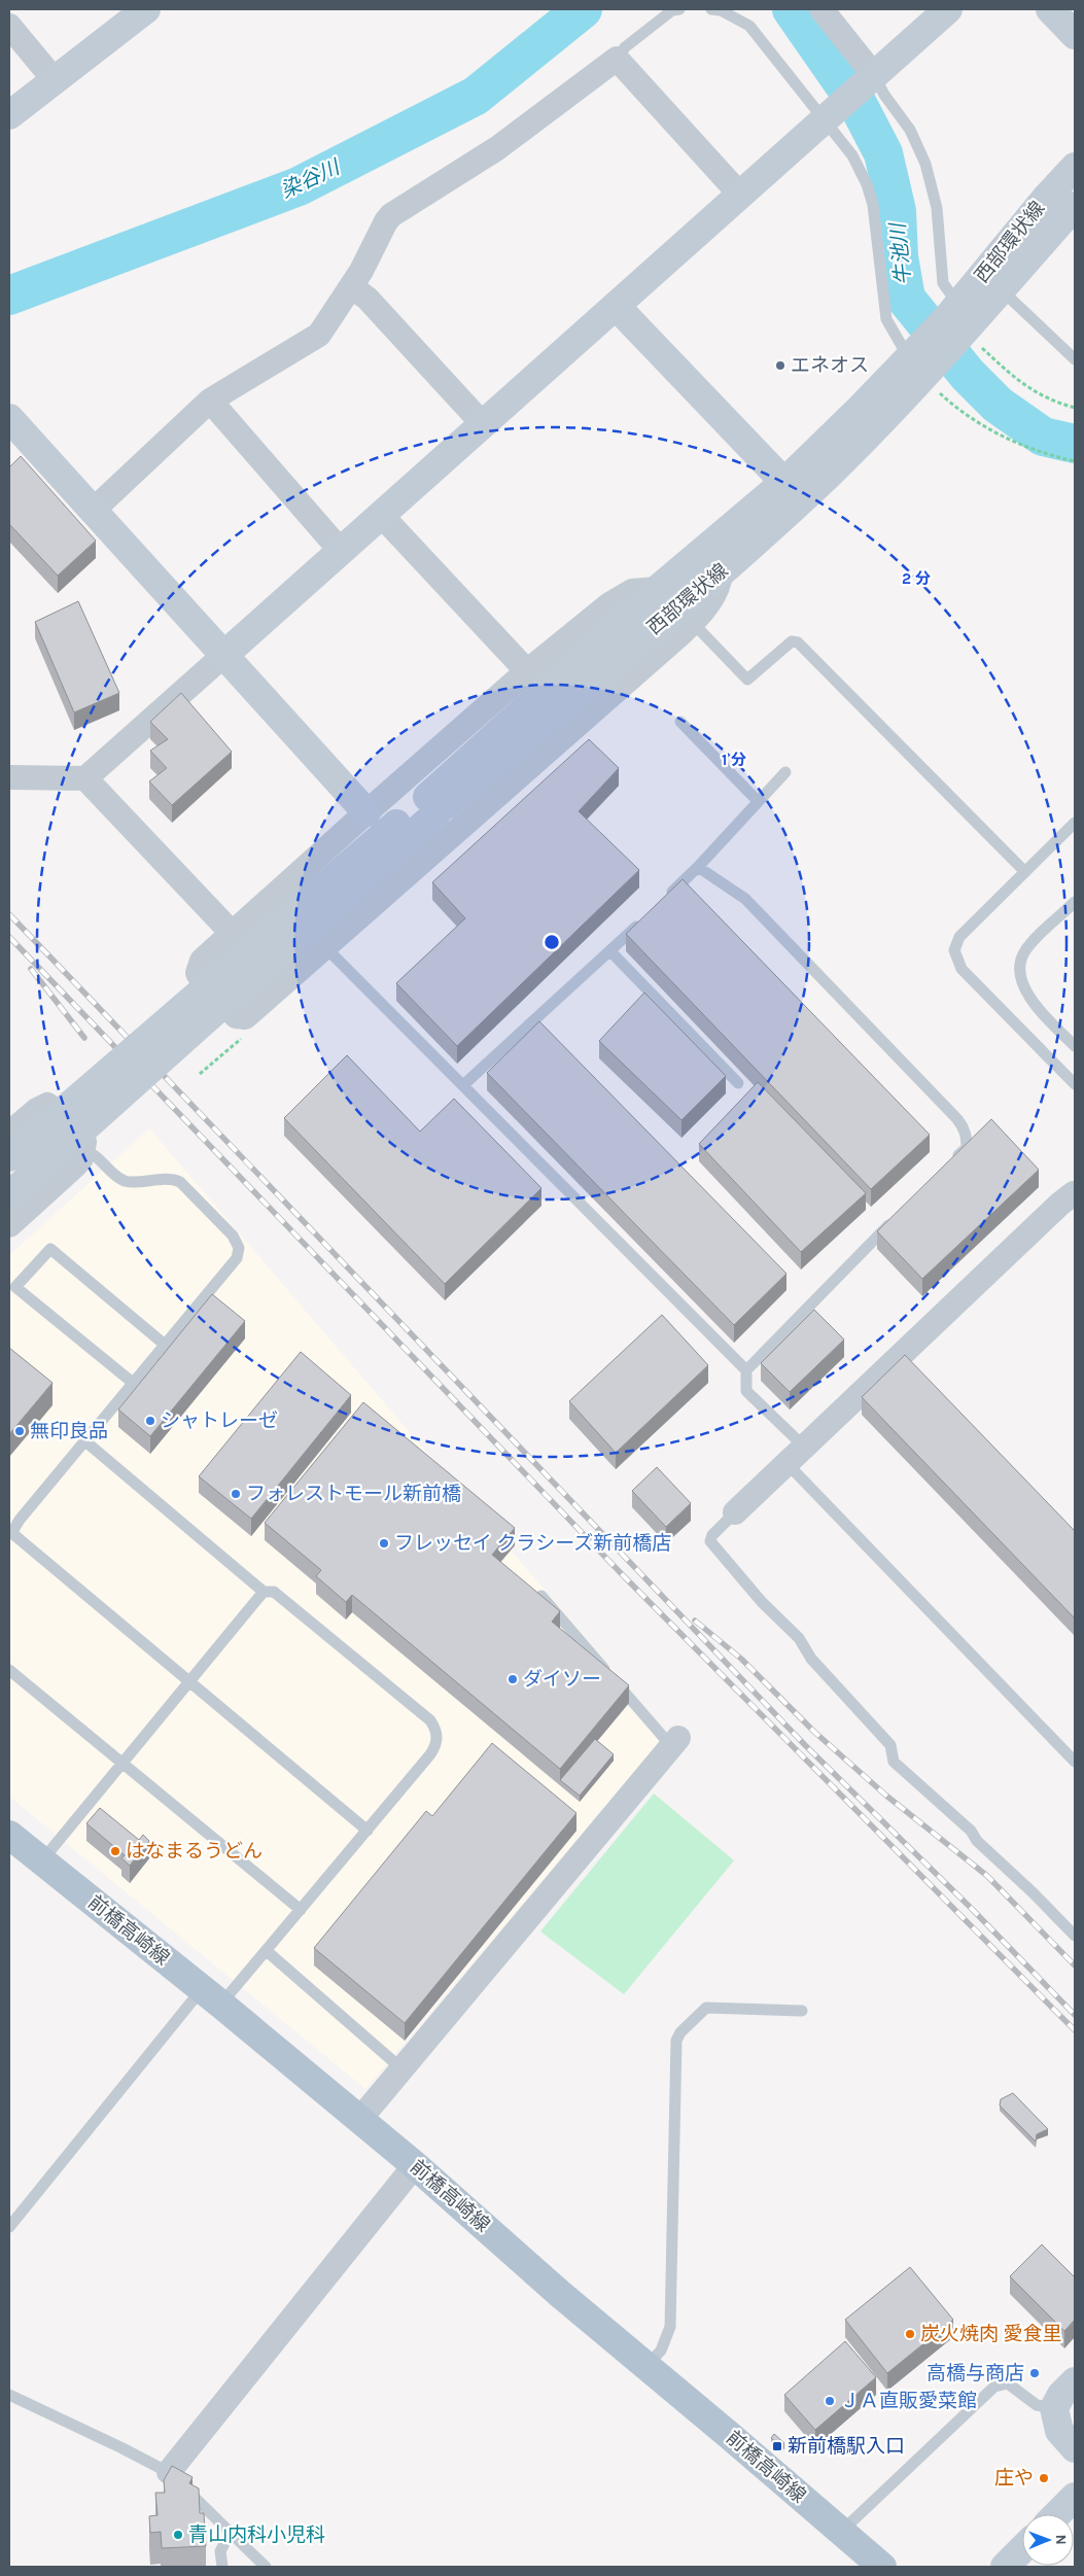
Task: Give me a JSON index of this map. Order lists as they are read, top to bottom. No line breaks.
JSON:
{"streets":{"main road":["前橋高崎線"],"street":["西部環状線"]},"water":["染谷川","牛池川"],"places":{"other":["エネオス","シャトレーゼ","無印良品","フォレストモール新前橋","フレッセイ クラシーズ新前橋店","ダイソー","はなまるうどん","炭火焼肉 愛食里","高橋与商店","ＪＡ直販愛菜館","庄や","青山内科小児科"],"transit":["新前橋駅入口"]},"north":"right","rings":["2 分","1 分"]}
